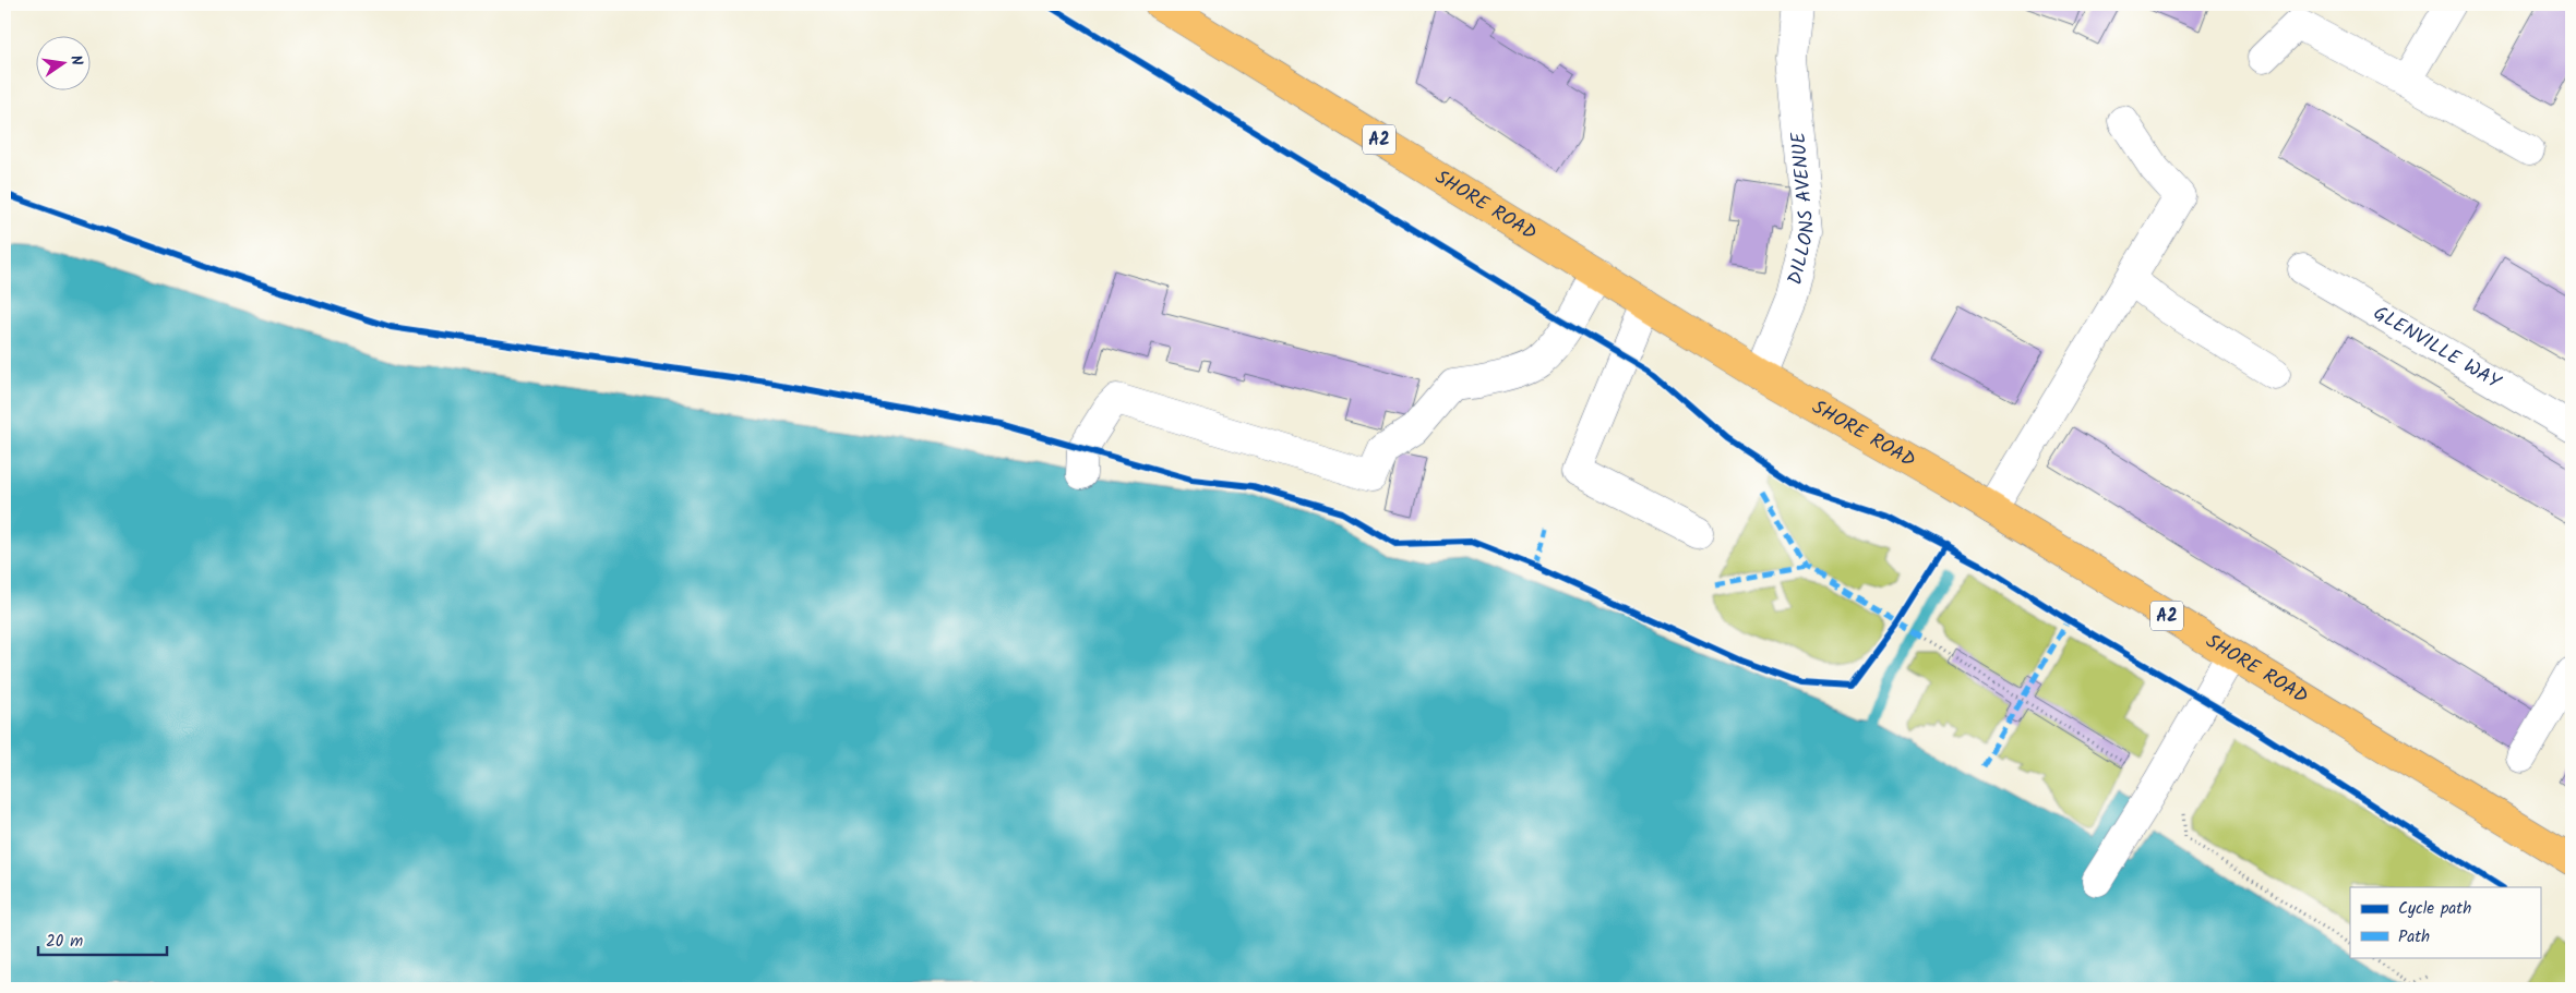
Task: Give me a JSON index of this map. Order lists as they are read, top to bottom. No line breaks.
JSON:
{"streets":{"highway":["A2","SHORE ROAD"],"street":["DILLONS AVENUE","GLENVILLE WAY"]},"crossings":[["SHORE ROAD","DILLONS AVENUE"]],"legend":["Cycle path","Path"],"scale_bar":"20 m","north":"right"}
